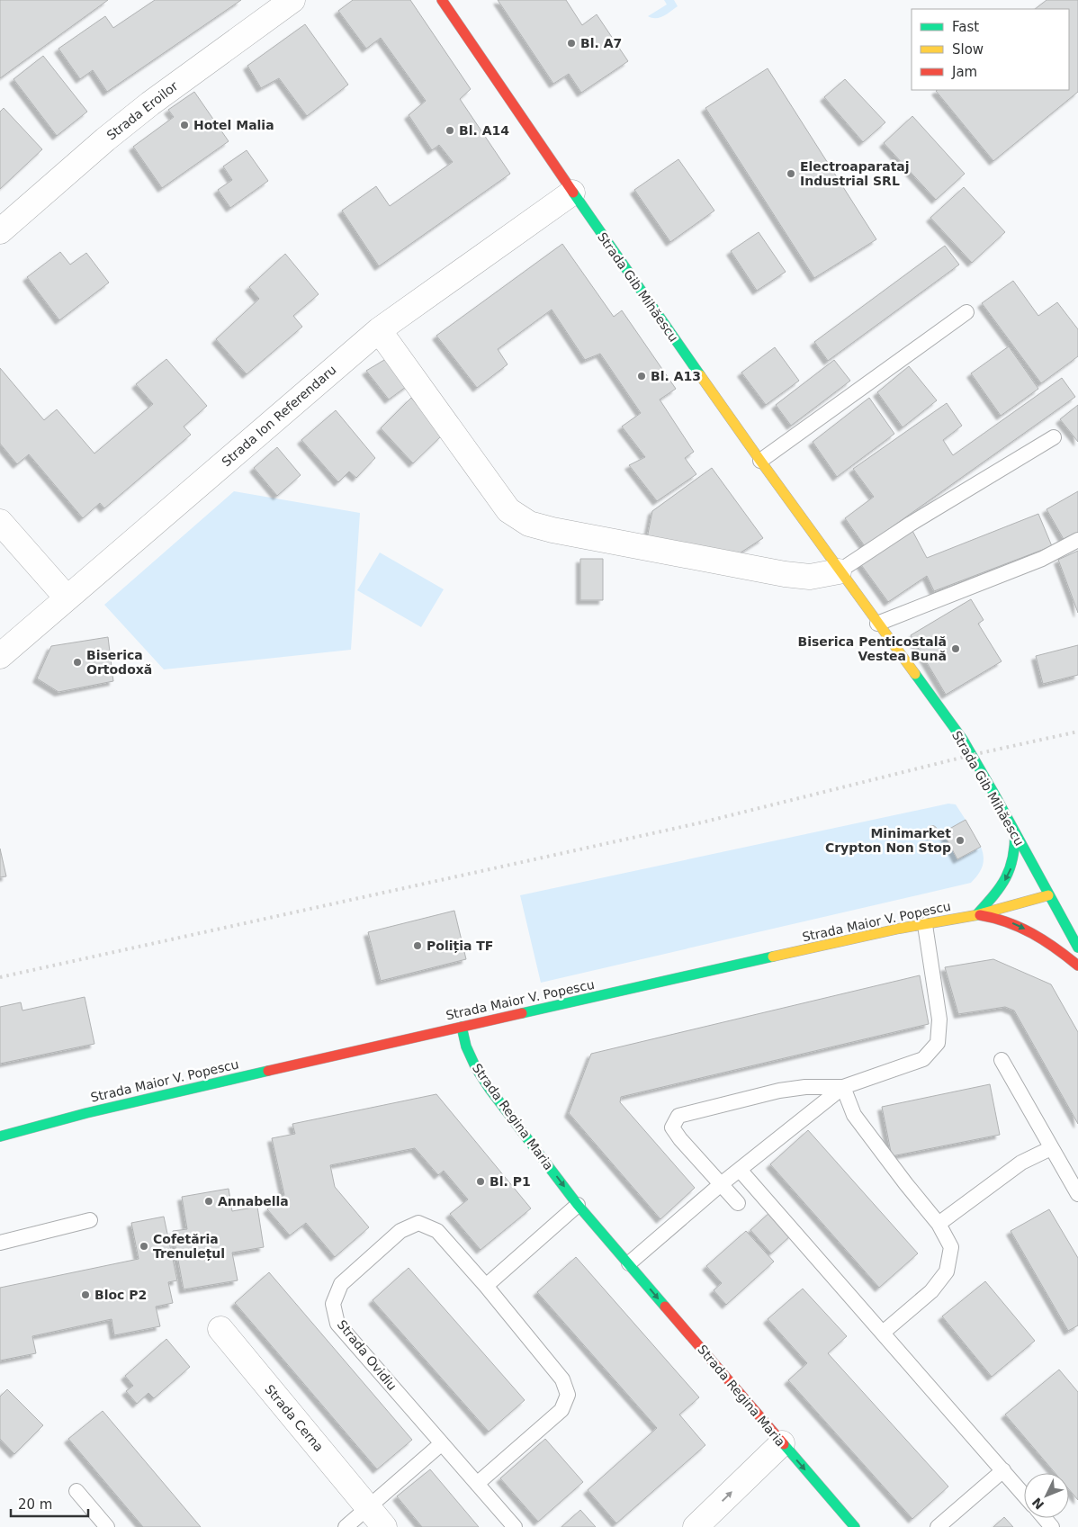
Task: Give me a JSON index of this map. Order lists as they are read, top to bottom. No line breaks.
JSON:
{"streets":{"main road":["Strada Gib Mihăescu","Strada Maior V. Popescu","Strada Regina Maria"],"street":["Strada Eroilor","Strada Ion Referendaru","Strada Cerna"],"lane":["Strada Ovidiu"]},"crossings":[["Strada Gib Mihăescu","Strada Ion Referendaru"],["Strada Gib Mihăescu","Strada Maior V. Popescu"],["Strada Maior V. Popescu","Strada Regina Maria"]],"one_way":["Strada Regina Maria"],"places":["Bl. A7","Hotel Malia","Bl. A14","Electroaparataj Industrial SRL","Bl. A13","Biserica Penticostală Vestea Bună","Biserica Ortodoxă","Minimarket Crypton Non Stop","Poliția TF","Bl. P1","Annabella","Cofetăria Trenulețul","Bloc P2"],"legend":["Fast","Slow","Jam"],"scale_bar":"20 m","north":"bottom left"}
